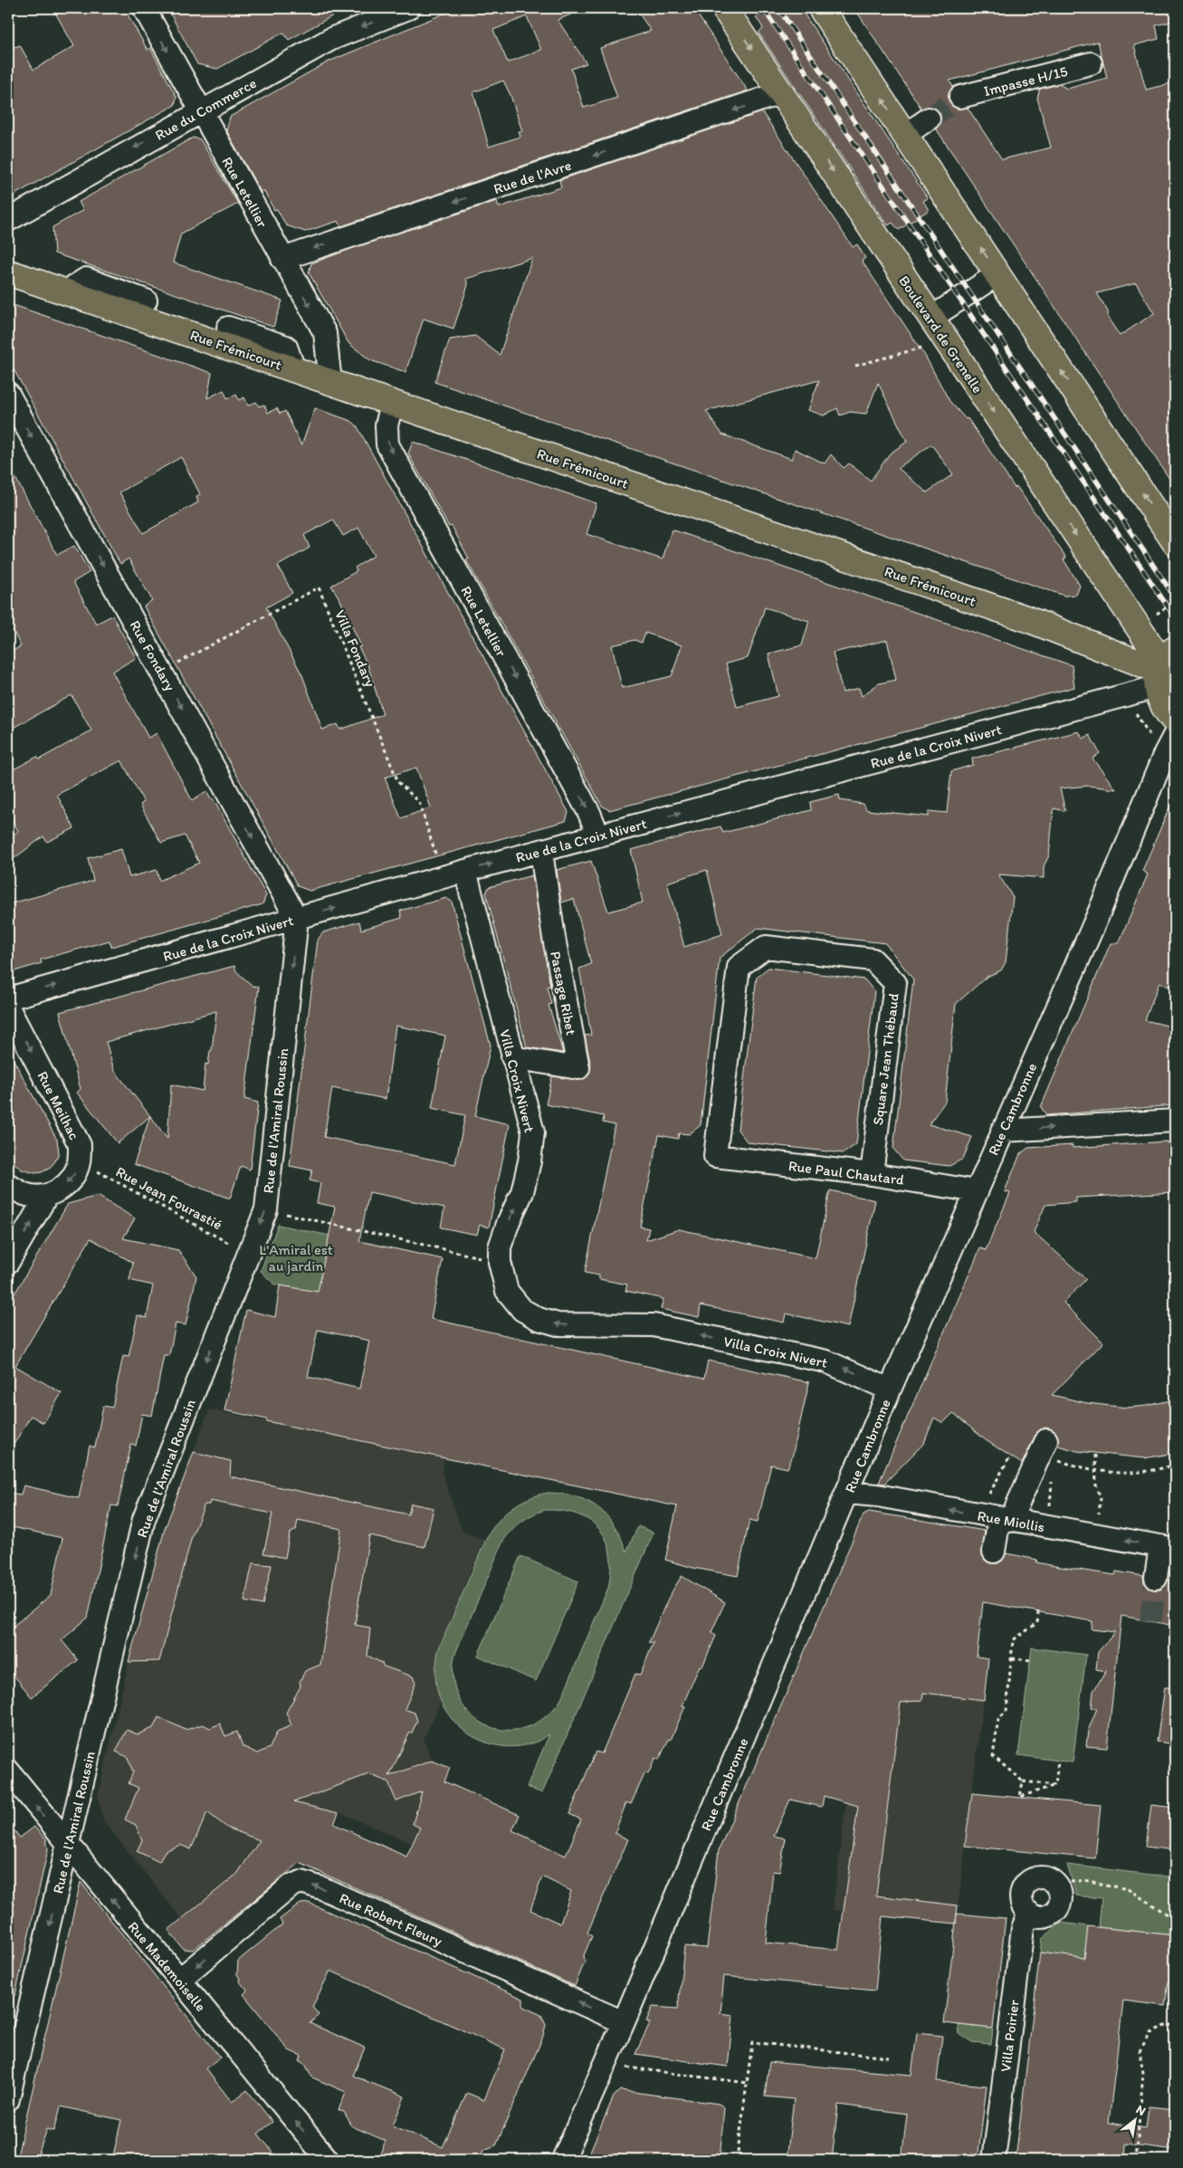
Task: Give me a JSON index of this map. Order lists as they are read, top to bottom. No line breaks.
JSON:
{"streets":{"main road":["Boulevard de Grenelle","Rue Frémicourt"],"street":["Impasse H/15","Rue du Commerce","Rue de l'Avre","Rue Letellier","Rue Fondary","Rue de la Croix Nivert","Passage Ribet","Square Jean Thébaud","Villa Croix Nivert","Rue Meilhac","Rue Cambronne","Rue de l'Amiral Roussin","Rue Paul Chautard","Rue Miollis","Rue Robert Fleury","Rue Mademoiselle","Villa Poirier"],"path":["Villa Fondary","Rue Jean Fourastié"]},"crossings":[["Rue du Commerce","Rue Letellier"],["Rue de l'Avre","Rue Letellier"],["Rue de l'Avre","Boulevard de Grenelle"],["Rue Letellier","Rue Frémicourt"],["Rue Letellier","Rue de la Croix Nivert"],["Boulevard de Grenelle","Rue Frémicourt"],["Boulevard de Grenelle","Rue de la Croix Nivert"],["Rue Frémicourt","Rue de la Croix Nivert"],["Villa Fondary","Rue Fondary"],["Villa Fondary","Rue de la Croix Nivert"],["Rue Fondary","Rue de la Croix Nivert"],["Rue Fondary","Rue de l'Amiral Roussin"],["Rue de la Croix Nivert","Passage Ribet"],["Rue de la Croix Nivert","Villa Croix Nivert"],["Rue de la Croix Nivert","Rue de l'Amiral Roussin"],["Passage Ribet","Villa Croix Nivert"],["Square Jean Thébaud","Rue Paul Chautard"],["Villa Croix Nivert","Rue Cambronne"],["Rue Meilhac","Rue Jean Fourastié"],["Rue Cambronne","Rue Paul Chautard"],["Rue Cambronne","Rue Miollis"],["Rue Cambronne","Rue Robert Fleury"],["Rue de l'Amiral Roussin","Rue Jean Fourastié"],["Rue de l'Amiral Roussin","Rue Mademoiselle"],["Rue Robert Fleury","Rue Mademoiselle"]],"one_way":["Rue du Commerce","Rue de l'Avre","Rue Letellier","Rue Fondary","Rue de la Croix Nivert","Rue Meilhac","Rue de l'Amiral Roussin","Rue Miollis","Rue Robert Fleury","Rue Mademoiselle"],"parks":["L'Amiral est au jardin"],"north":"top right"}
